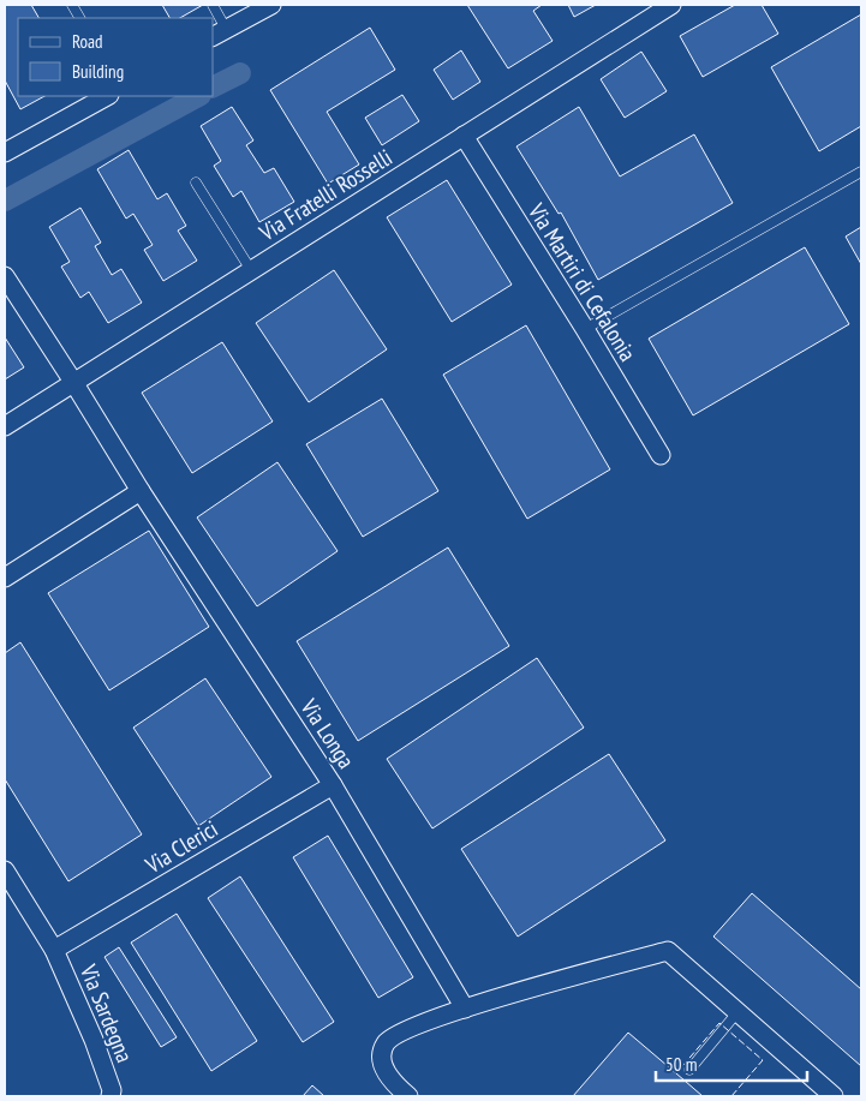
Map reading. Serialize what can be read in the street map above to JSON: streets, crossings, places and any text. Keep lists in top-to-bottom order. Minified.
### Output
{"streets":{"street":["Via Fratelli Rosselli","Via Martiri di Cefalonia","Via Longa","Via Clerici","Via Sardegna"]},"crossings":[["Via Fratelli Rosselli","Via Martiri di Cefalonia"],["Via Fratelli Rosselli","Via Longa"],["Via Longa","Via Clerici"],["Via Clerici","Via Sardegna"]],"legend":["Road","Building"],"scale_bar":"50 m"}
